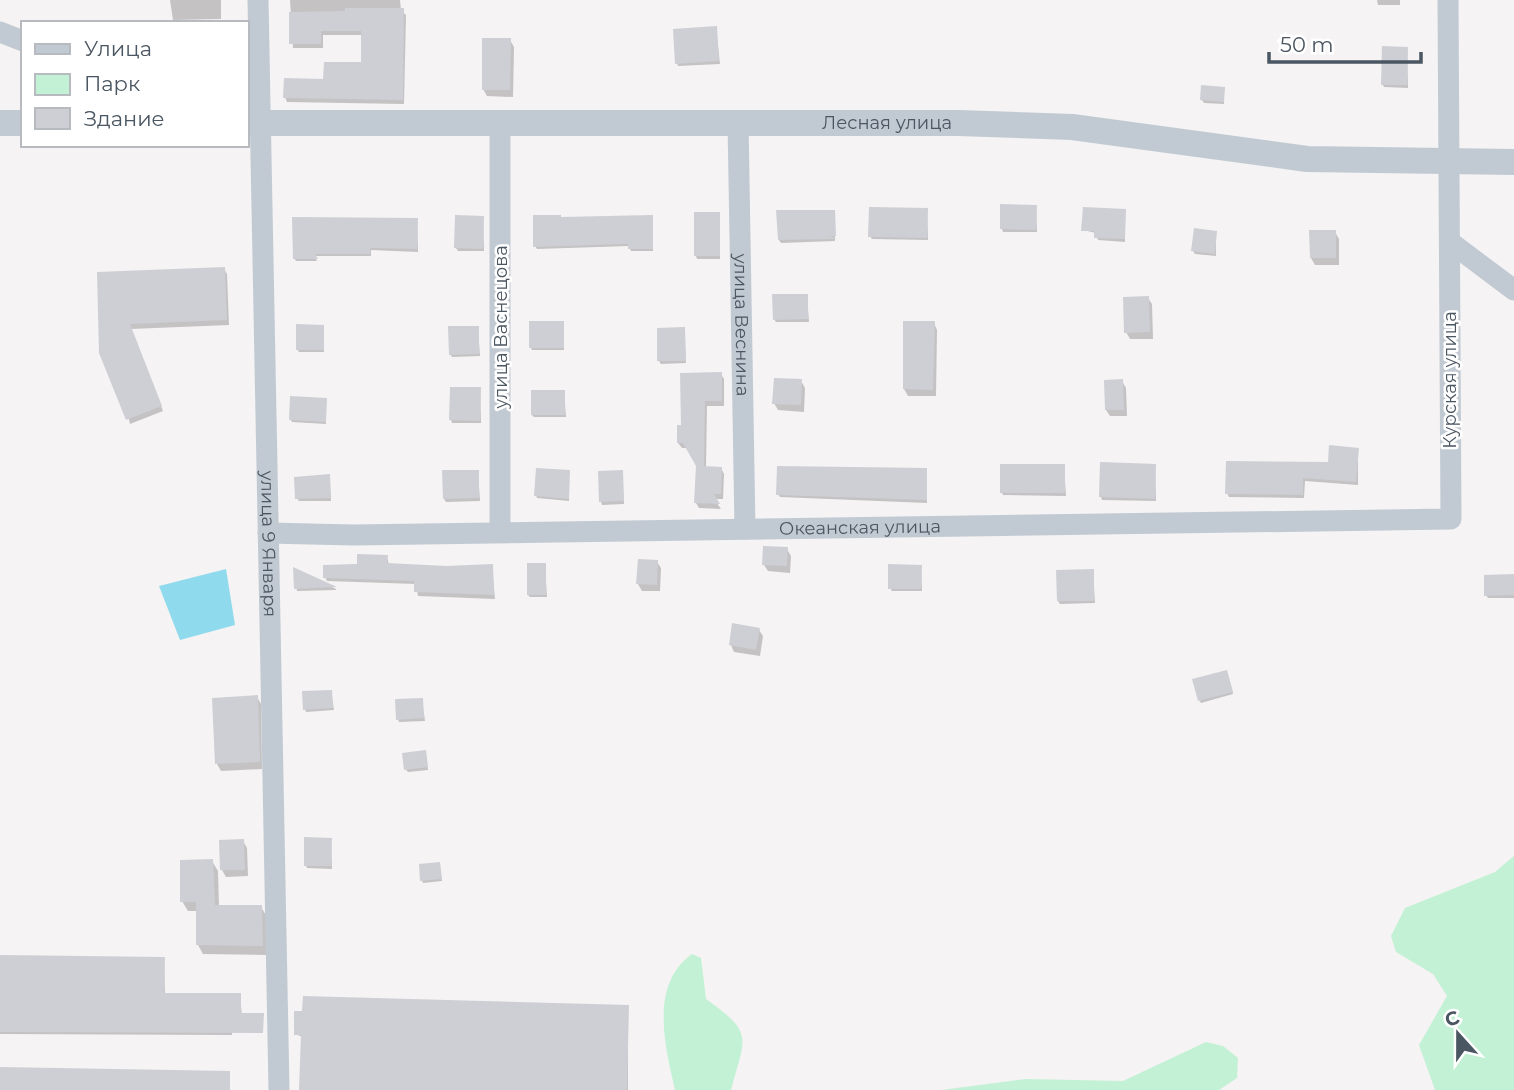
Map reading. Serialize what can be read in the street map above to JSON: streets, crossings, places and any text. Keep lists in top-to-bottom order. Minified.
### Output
{"streets":{"street":["Лесная улица","улица Веснина","улица Васнецова","Курская улица","Океанская улица","улица 9 Января"]},"crossings":[["Лесная улица","улица Веснина"],["Лесная улица","улица Васнецова"],["Лесная улица","Курская улица"],["Лесная улица","улица 9 Января"],["улица Веснина","Океанская улица"],["улица Васнецова","Океанская улица"],["Курская улица","Океанская улица"],["Океанская улица","улица 9 Января"]],"legend":["Улица","Парк","Здание"],"scale_bar":"50 m","north":"top"}
